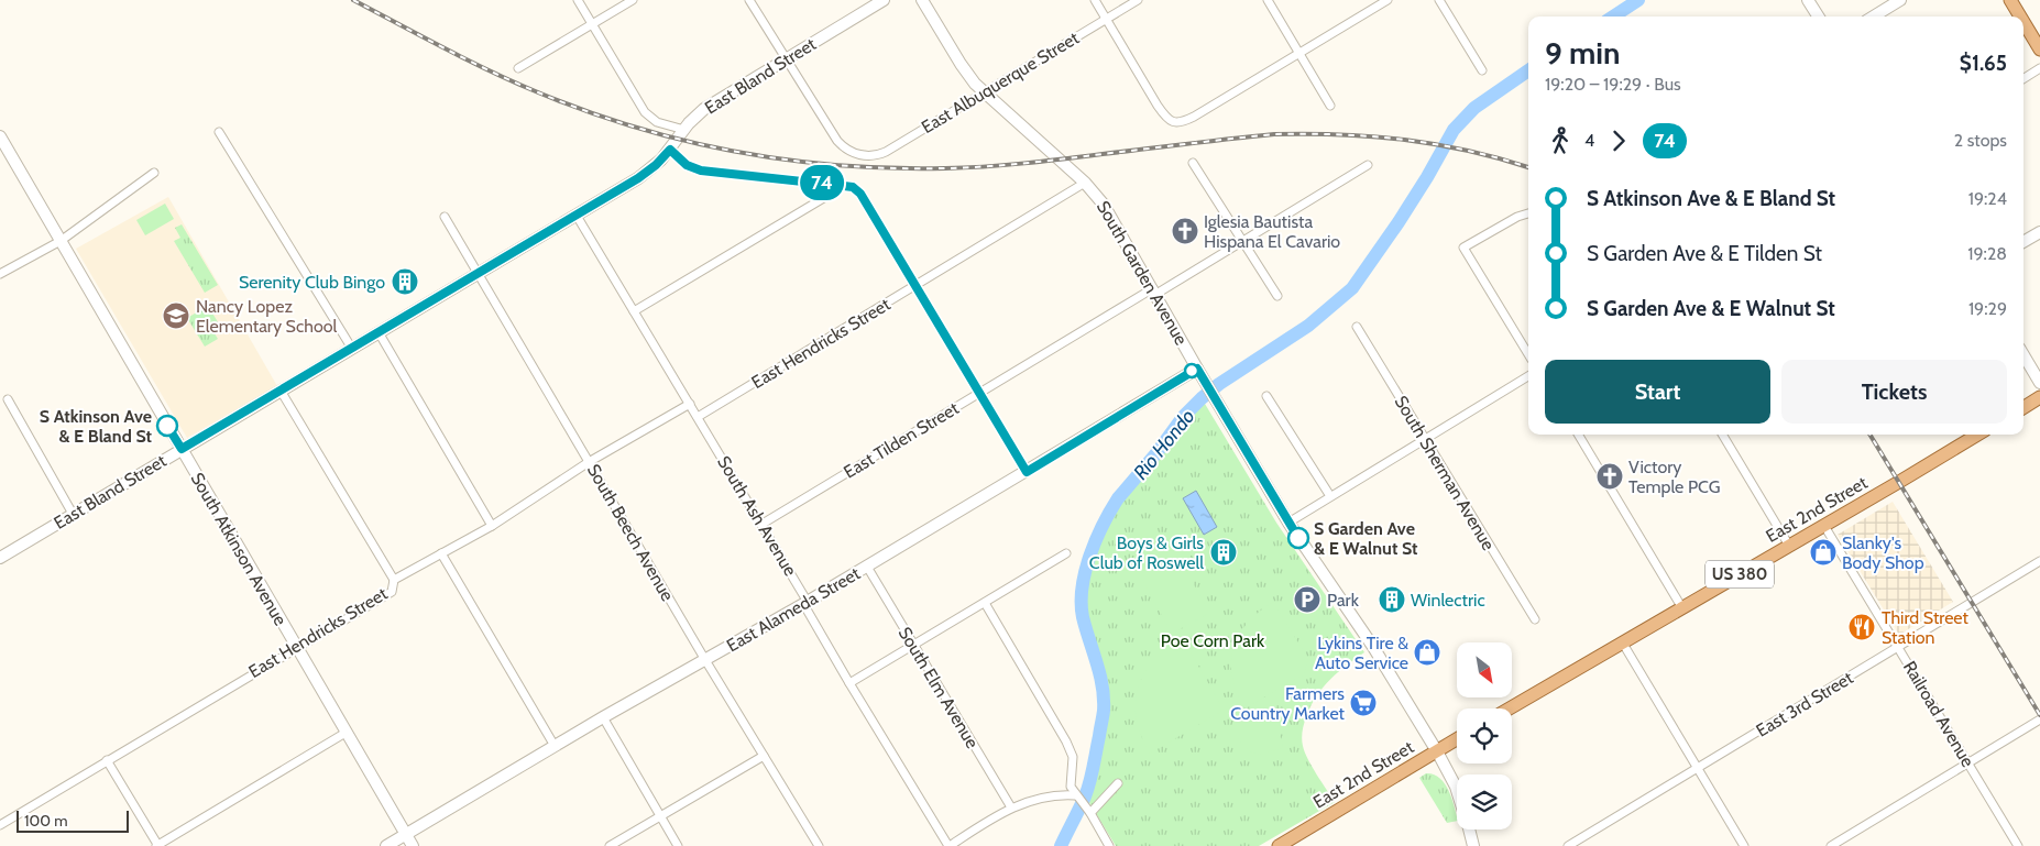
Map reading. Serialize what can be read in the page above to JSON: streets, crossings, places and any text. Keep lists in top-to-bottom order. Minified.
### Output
{"streets":{"main road":["East 2nd Street","US 380"],"street":["East Bland Street","East Albuquerque Street","South Garden Avenue","East Hendricks Street","East Tilden Street","South Sherman Avenue","South Ash Avenue","South Beech Avenue","South Atkinson Avenue","East Alameda Street","South Elm Avenue","East 3rd Street","Railroad Avenue"]},"crossings":[["East Bland Street","East Albuquerque Street"],["East Bland Street","South Ash Avenue"],["East Bland Street","South Beech Avenue"],["East Bland Street","South Atkinson Avenue"],["East Albuquerque Street","South Garden Avenue"],["South Garden Avenue","East Hendricks Street"],["South Garden Avenue","East Tilden Street"],["South Garden Avenue","East 2nd Street"],["South Garden Avenue","East Alameda Street"],["East Hendricks Street","South Ash Avenue"],["East Hendricks Street","South Beech Avenue"],["East Hendricks Street","South Atkinson Avenue"],["East Tilden Street","South Ash Avenue"],["East 2nd Street","Railroad Avenue"],["South Ash Avenue","East Alameda Street"],["South Beech Avenue","East Alameda Street"],["South Atkinson Avenue","East Alameda Street"],["East Alameda Street","South Elm Avenue"],["East 3rd Street","Railroad Avenue"]],"water":["Rio Hondo"],"parks":["Poe Corn Park"],"places":{"church":["Iglesia Bautista Hispana El Cavario","Victory Temple PCG"],"building":["Serenity Club Bingo","Boys & Girls Club of Roswell","Winlectric"],"school or university":["Nancy Lopez Elementary School"],"other":["S Atkinson Ave & E Bland St","S Garden Ave & E Walnut St"],"shop":["Slanky's Body Shop","Lykins Tire & Auto Service"],"parking":["Park"],"restaurant":["Third Street Station"],"supermarket":["Farmers Country Market"]},"lines":["bus line 74"],"scale_bar":"100 m","north":"bottom right","page":{"on_map":"74","heading":["9 min","19:20 – 19:29 · Bus","$1.65"],"legs":["4","74","2 stops"],"list":[{"name":"S Atkinson Ave & E Bland St","value":"19:24"},{"name":"S Garden Ave & E Tilden St","value":"19:28"},{"name":"S Garden Ave & E Walnut St","value":"19:29"}],"buttons":["Start","Tickets"],"scale":"100 m"}}
